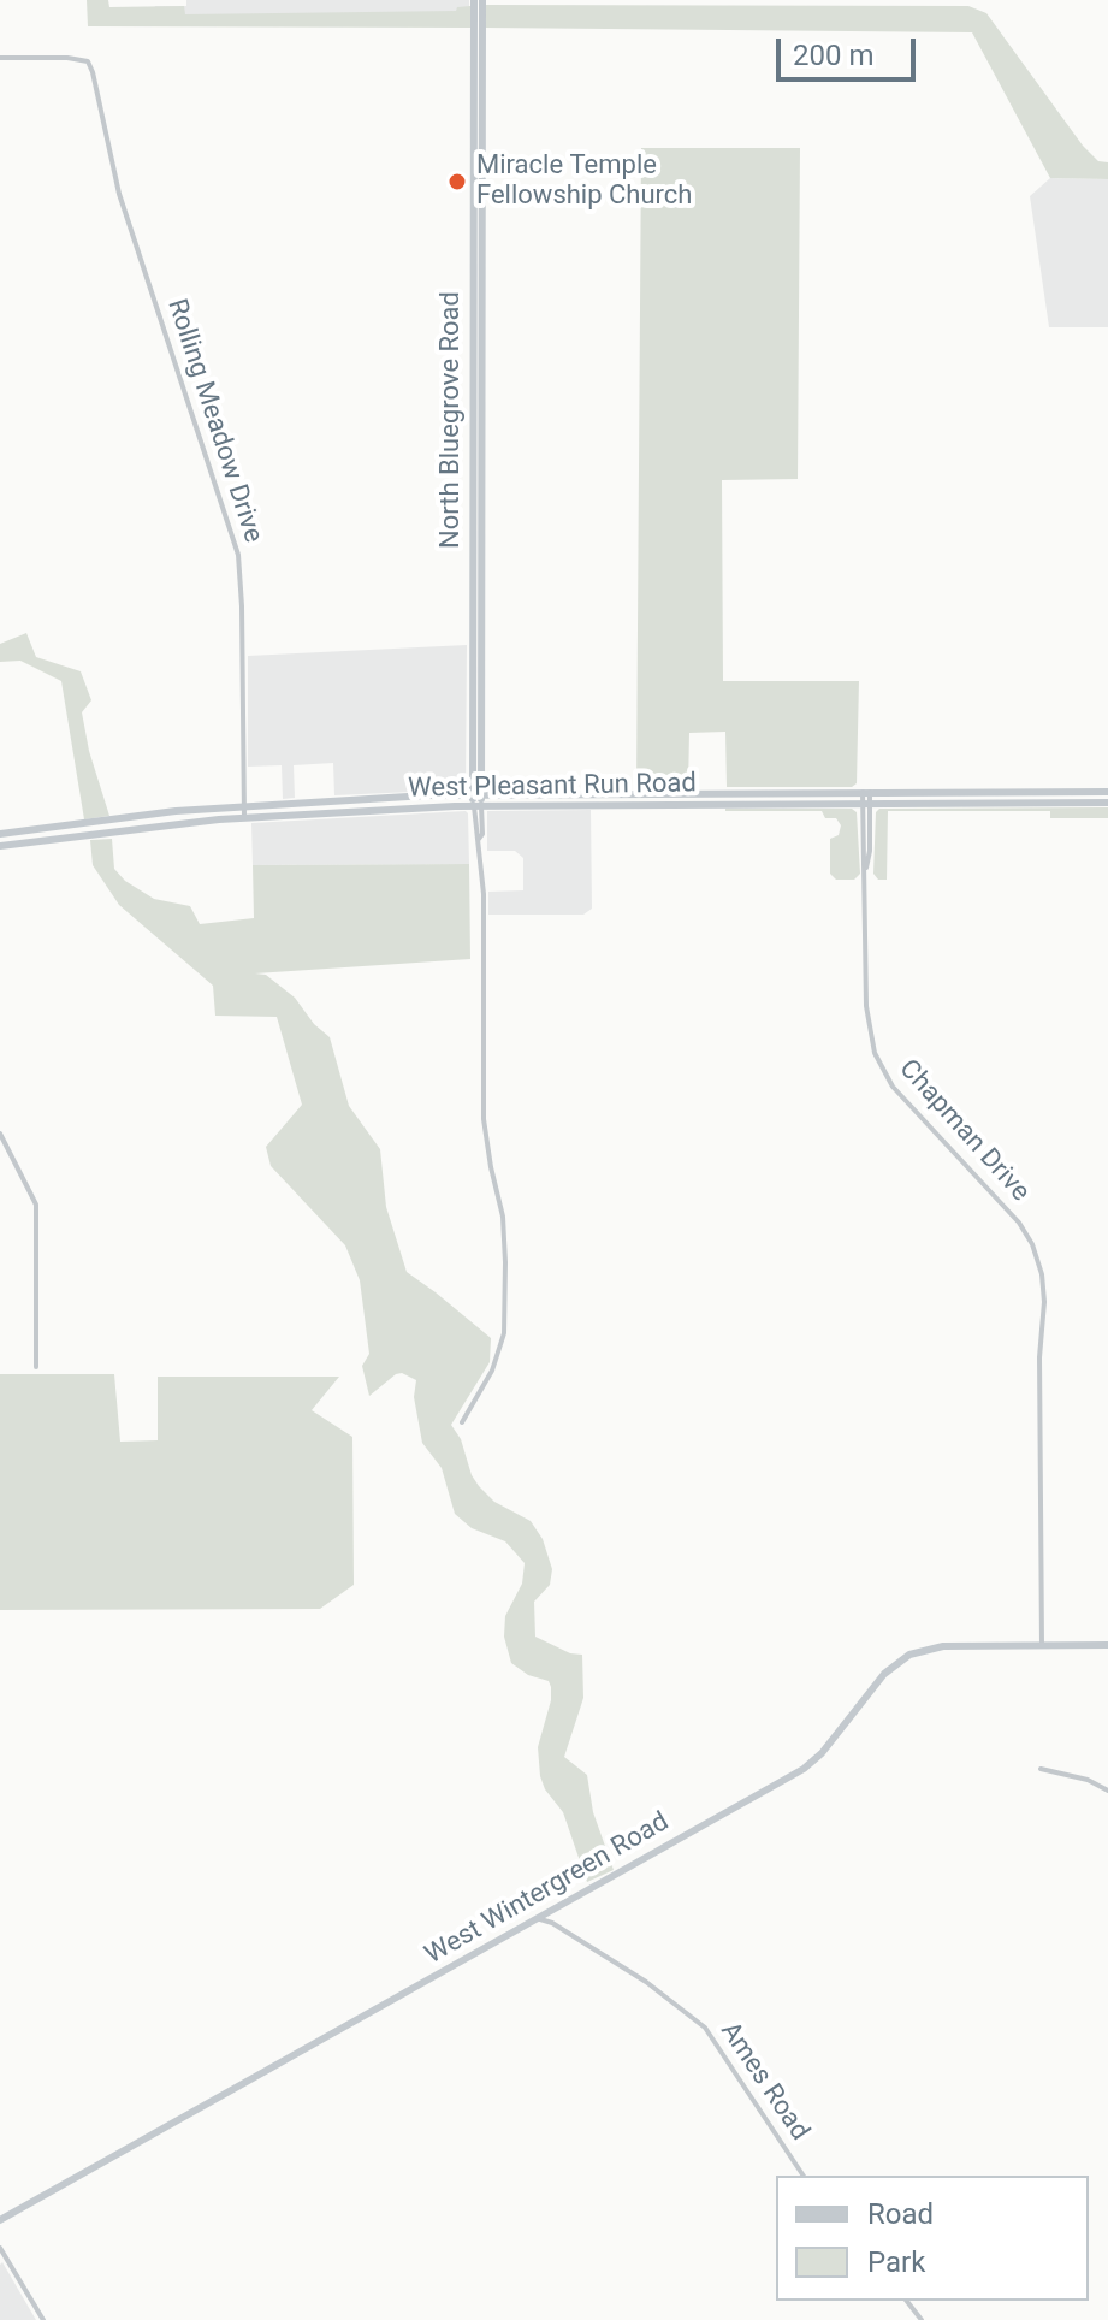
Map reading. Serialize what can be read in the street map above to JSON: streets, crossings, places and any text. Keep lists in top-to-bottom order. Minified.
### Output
{"streets":{"main road":["North Bluegrove Road","West Pleasant Run Road","West Wintergreen Road"],"street":["Rolling Meadow Drive","Chapman Drive","Ames Road"]},"crossings":[["North Bluegrove Road","West Pleasant Run Road"],["Rolling Meadow Drive","West Pleasant Run Road"],["West Pleasant Run Road","Chapman Drive"],["Chapman Drive","West Wintergreen Road"],["West Wintergreen Road","Ames Road"]],"places":["Miracle Temple Fellowship Church"],"legend":["Road","Park"],"scale_bar":"200 m"}
